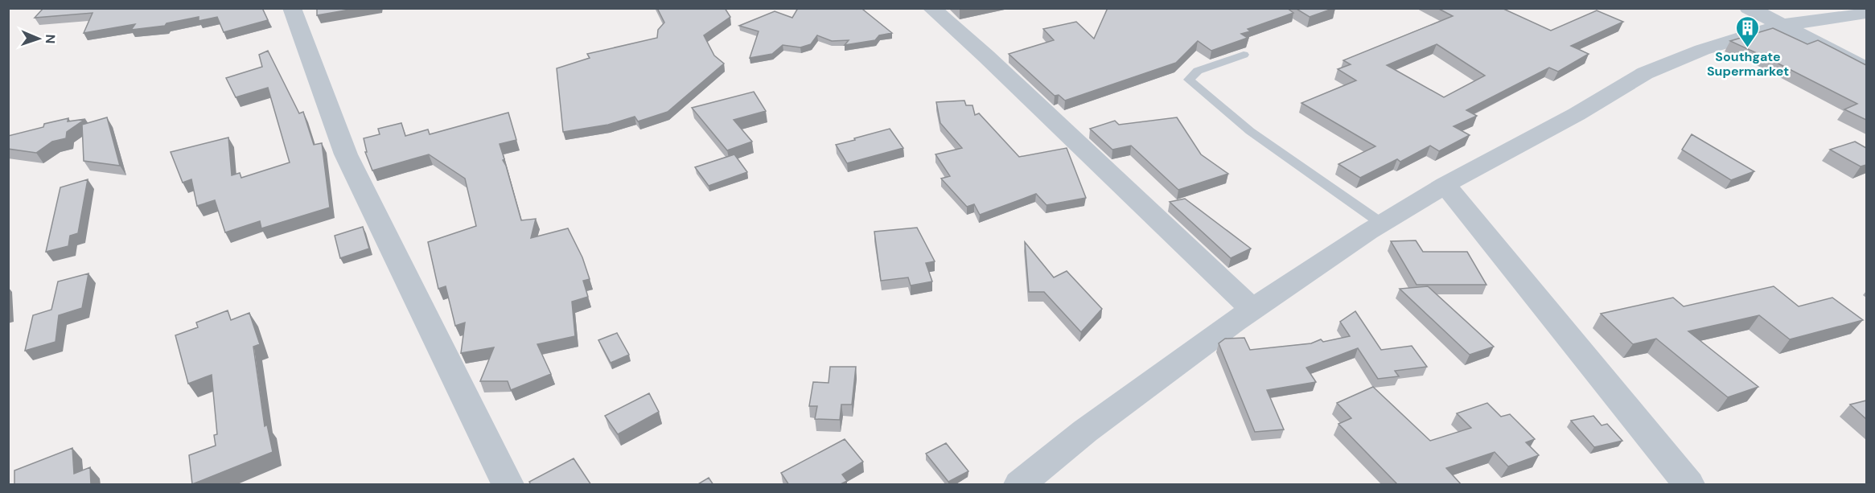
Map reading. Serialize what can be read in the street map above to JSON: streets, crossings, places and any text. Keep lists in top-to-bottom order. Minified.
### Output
{"places":{"building":["Southgate Supermarket"]},"north":"right"}
